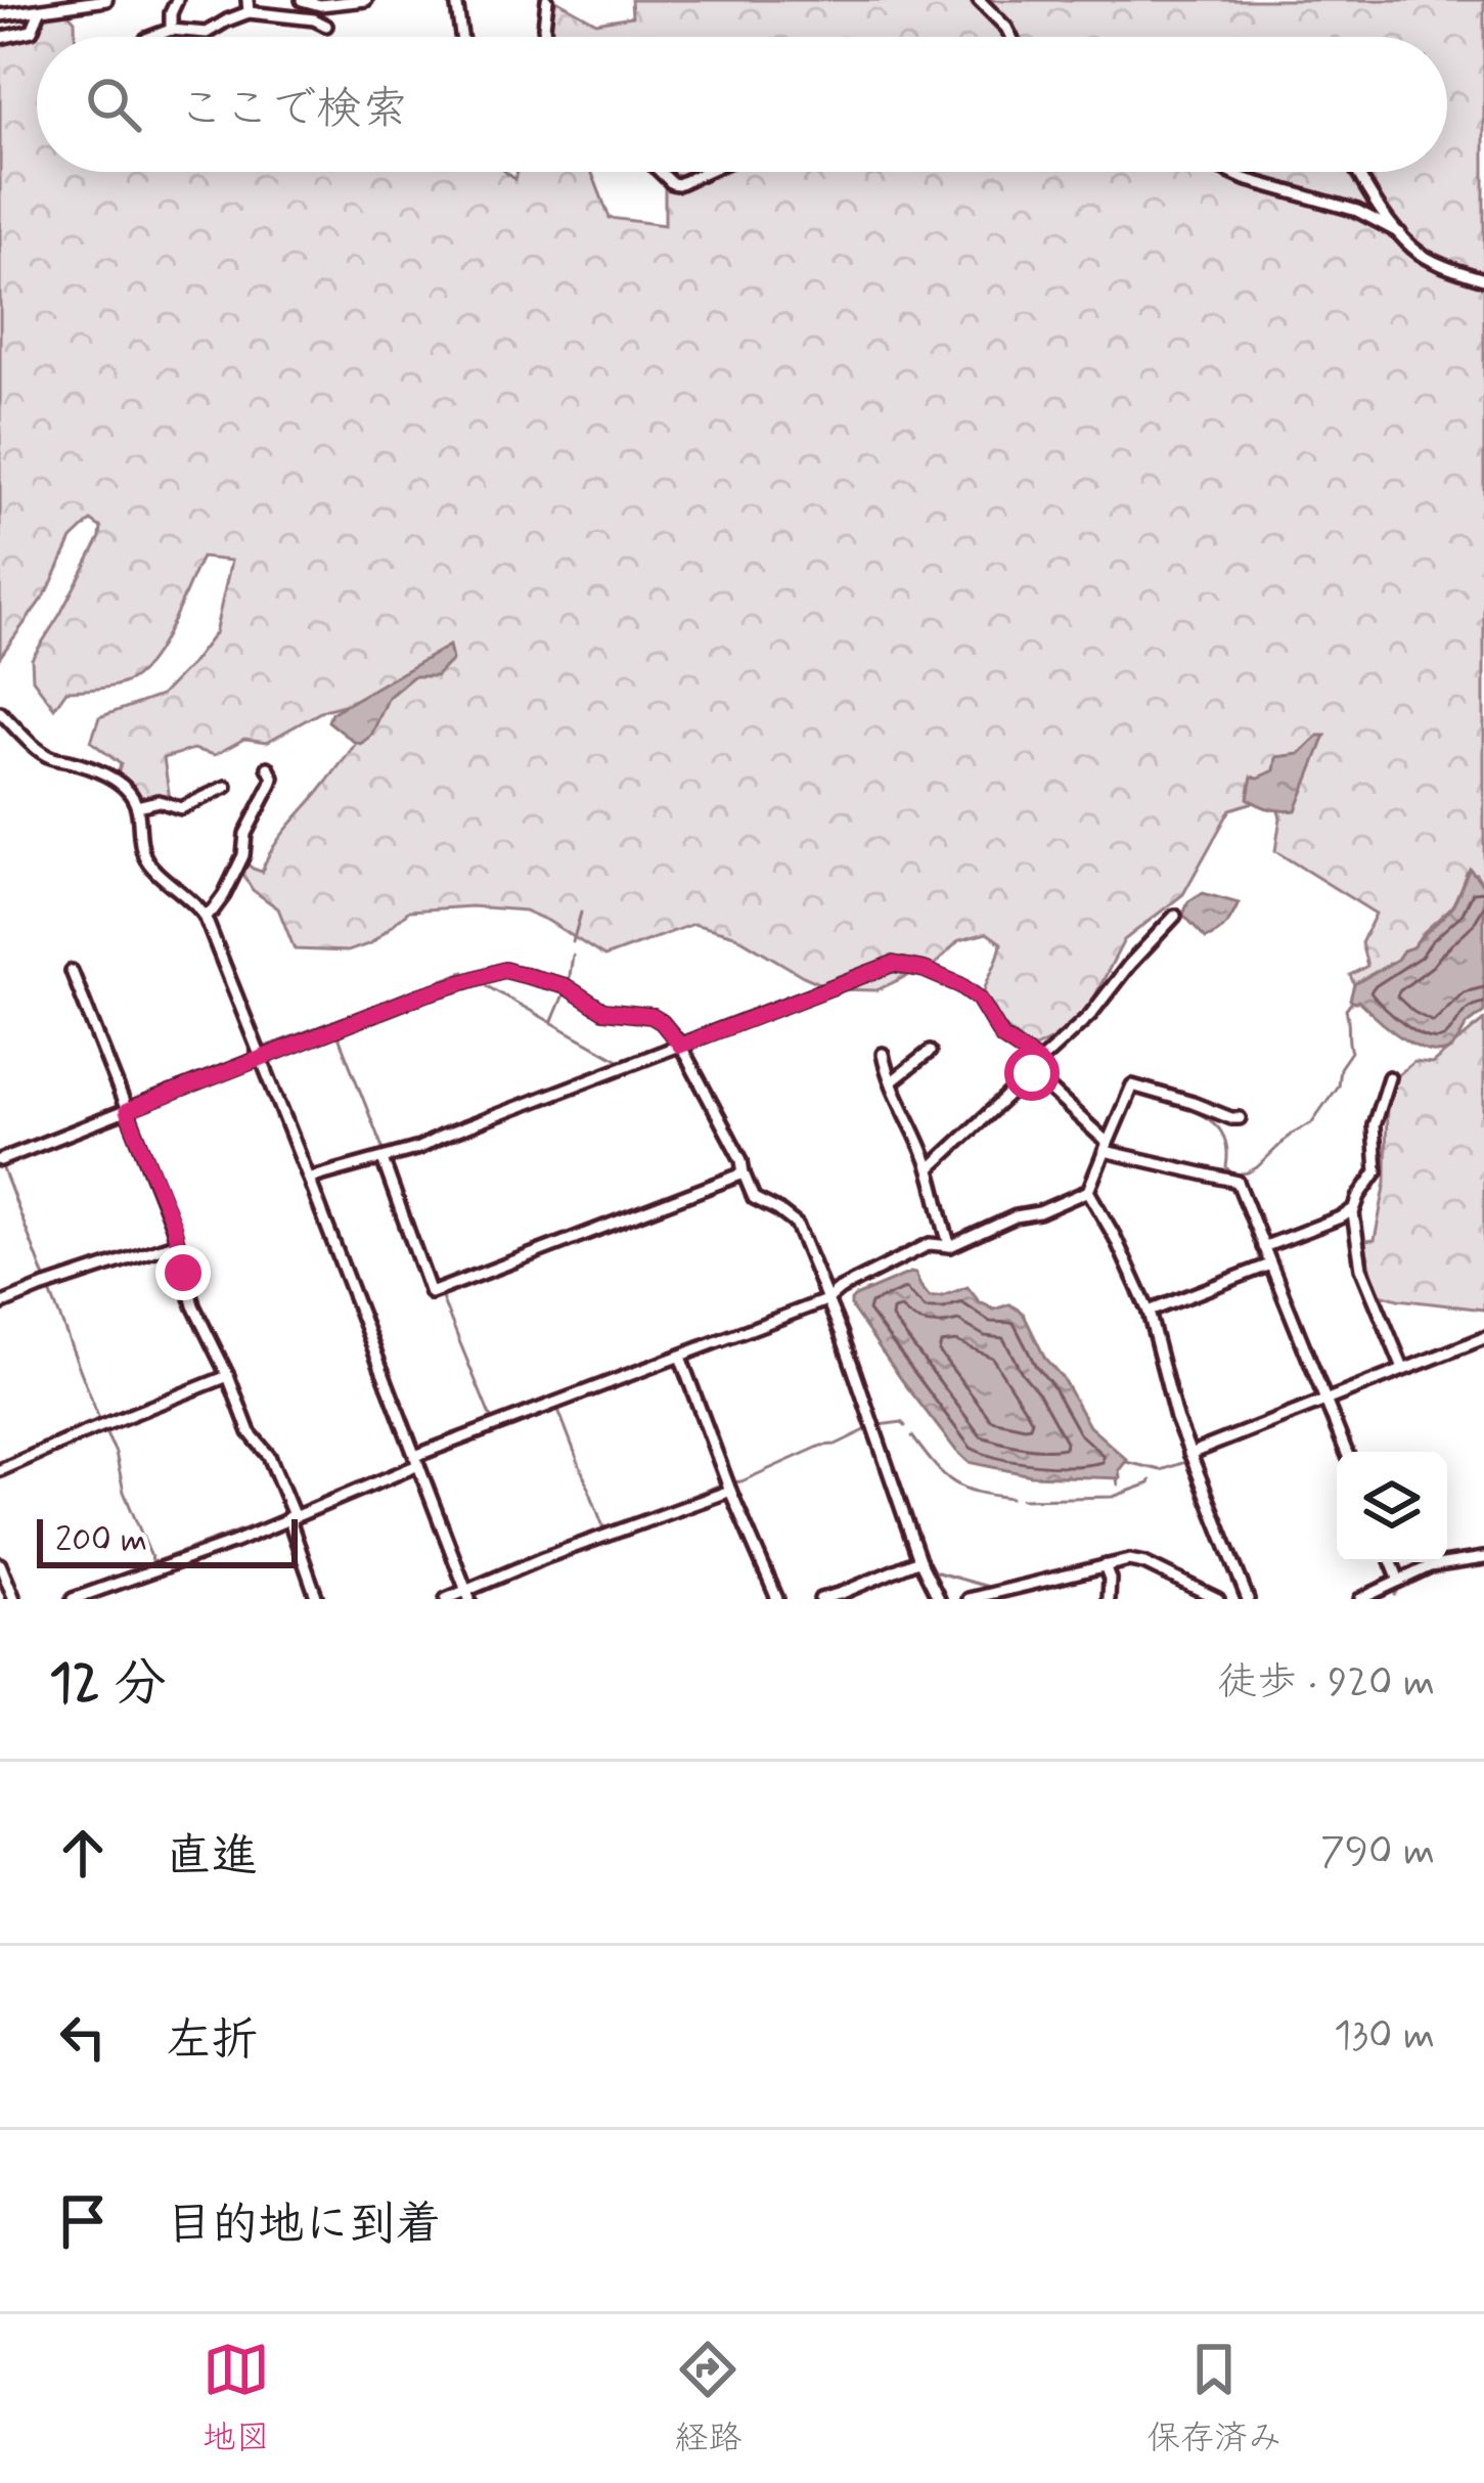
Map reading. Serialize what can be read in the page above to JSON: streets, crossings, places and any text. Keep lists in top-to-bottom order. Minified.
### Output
{"scale_bar":"200 m","page":{"search":"ここで検索","scale":"200 m","heading":["12 分","徒歩 · 920 m"],"list":[["直進","790 m"],["左折","130 m"],"目的地に到着"],"nav":["地図","経路","保存済み"]}}
